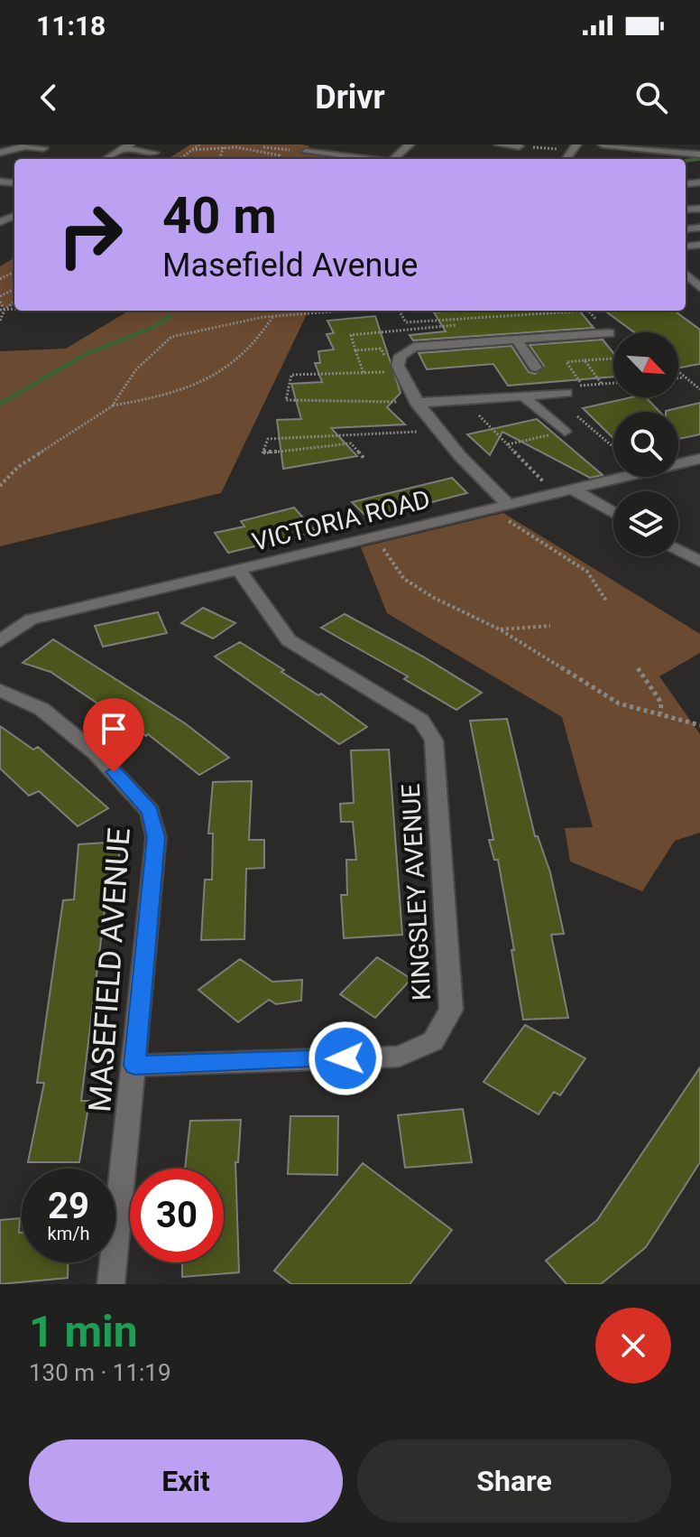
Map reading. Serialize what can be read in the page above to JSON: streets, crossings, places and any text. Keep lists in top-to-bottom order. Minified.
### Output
{"streets":{"street":["VICTORIA ROAD","KINGSLEY AVENUE","MASEFIELD AVENUE"]},"crossings":[["VICTORIA ROAD","KINGSLEY AVENUE"],["KINGSLEY AVENUE","MASEFIELD AVENUE"]],"north":"bottom right","page":{"status":"11:18","header":"Drivr","turn":["40 m","Masefield Avenue"],"speed":"29 km/h","limit":"30","heading":["1 min","130 m · 11:19"],"buttons":["Exit","Share"]}}
